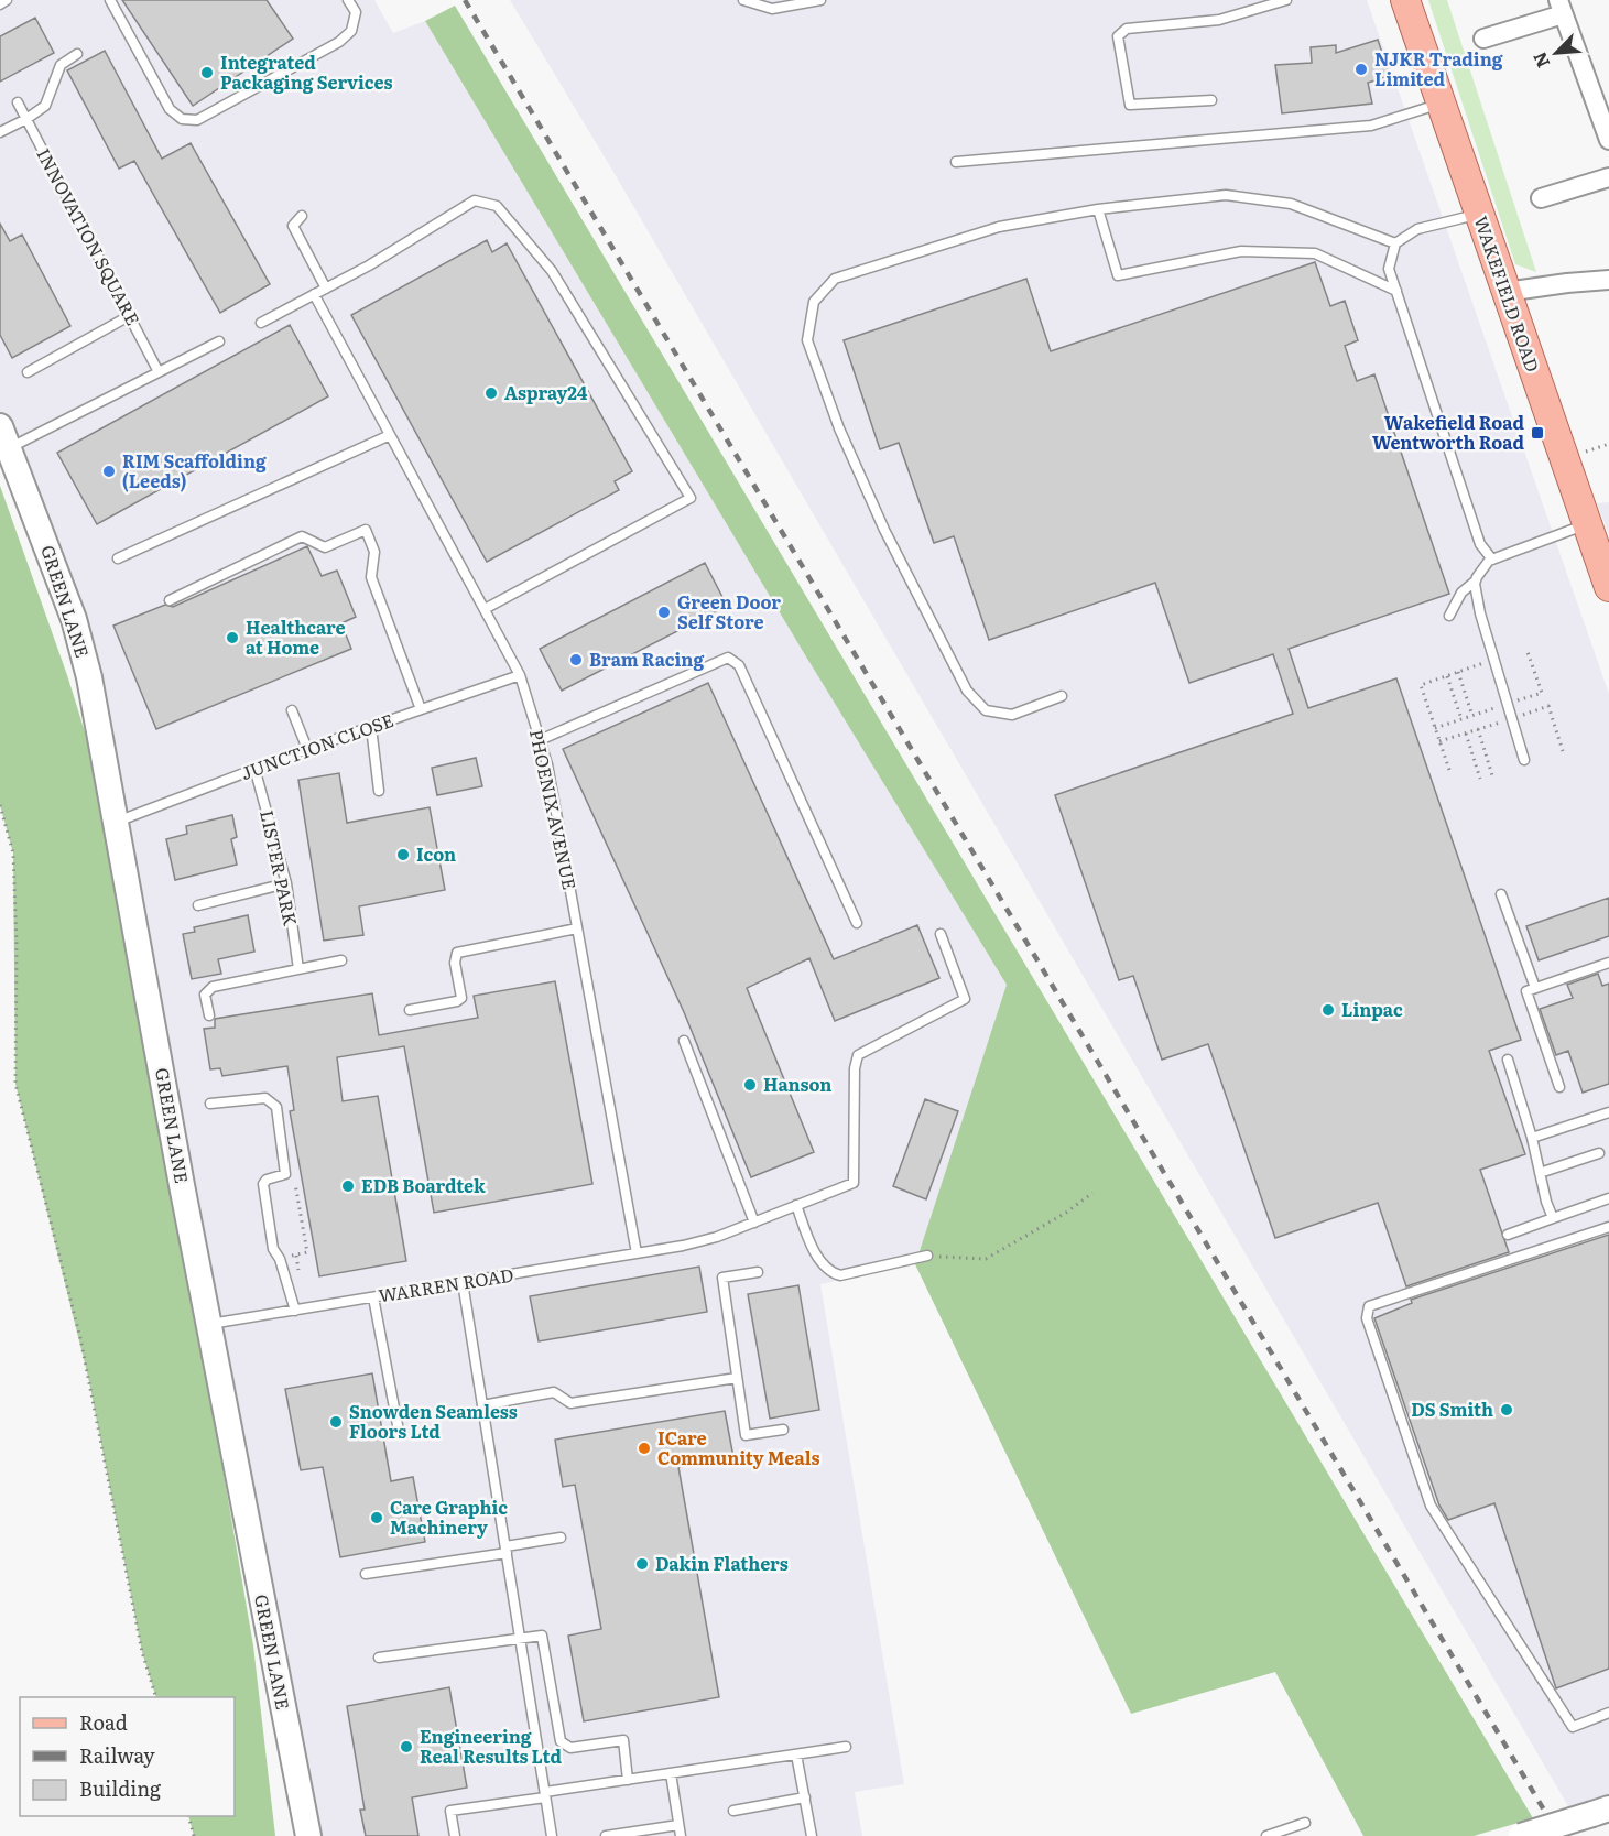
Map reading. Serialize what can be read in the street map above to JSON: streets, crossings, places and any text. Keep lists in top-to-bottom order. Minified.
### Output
{"streets":{"main road":["WAKEFIELD ROAD"],"street":["GREEN LANE"],"lane":["INNOVATION SQUARE","JUNCTION CLOSE","PHOENIX AVENUE","LISTER PARK","WARREN ROAD"]},"crossings":[["GREEN LANE","JUNCTION CLOSE"],["GREEN LANE","WARREN ROAD"],["JUNCTION CLOSE","PHOENIX AVENUE"],["JUNCTION CLOSE","LISTER PARK"],["PHOENIX AVENUE","WARREN ROAD"]],"places":{"other":["NJKR Trading Limited","Integrated Packaging Services","Aspray24","RIM Scaffolding (Leeds)","Green Door Self Store","Healthcare at Home","Bram Racing","Icon","Linpac","Hanson","EDB Boardtek","DS Smith","Snowden Seamless Floors Ltd","ICare Community Meals","Care Graphic Machinery","Dakin Flathers","Engineering Real Results Ltd"],"transit":["Wakefield Road Wentworth Road"]},"legend":["Road","Railway","Building"],"north":"bottom left"}
